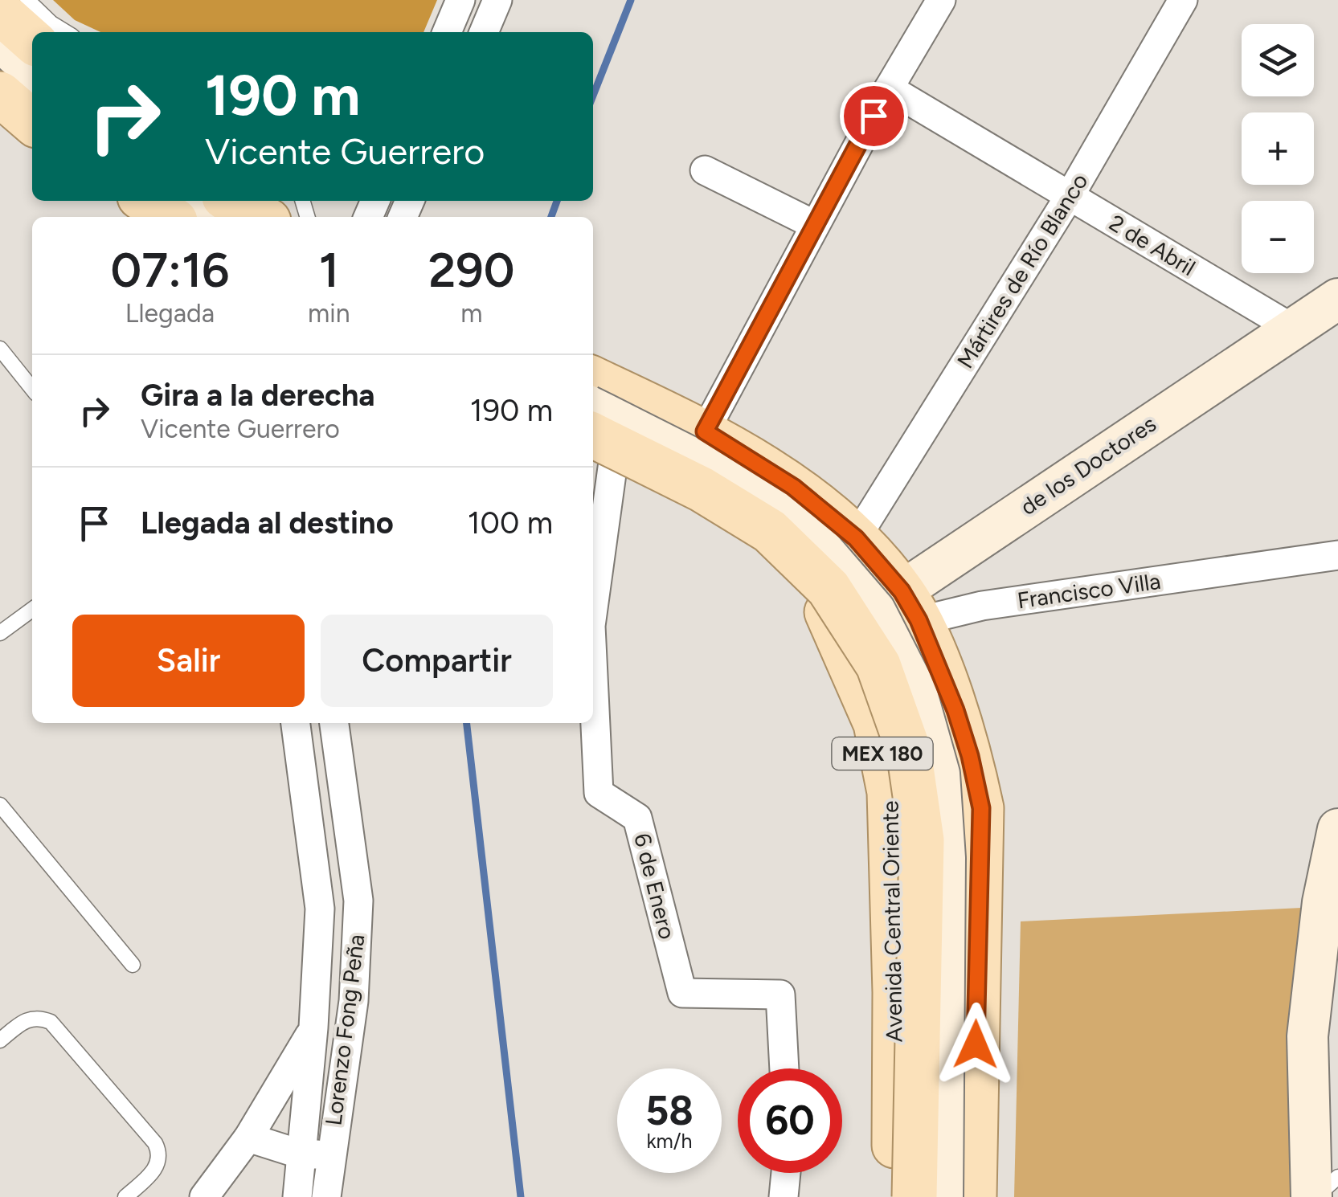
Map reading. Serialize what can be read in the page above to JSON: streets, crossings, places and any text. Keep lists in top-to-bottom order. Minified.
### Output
{"streets":{"main road":["de los Doctores","MEX 180","Avenida Central Oriente"],"street":["2 de Abril","Mártires de Río Blanco","Francisco Villa","6 de Enero","Lorenzo Fong Peña"]},"crossings":[["2 de Abril","Mártires de Río Blanco"],["2 de Abril","de los Doctores"],["Mártires de Río Blanco","MEX 180"],["de los Doctores","Francisco Villa"],["de los Doctores","MEX 180"],["de los Doctores","Avenida Central Oriente"],["Francisco Villa","MEX 180"],["6 de Enero","Avenida Central Oriente"]],"page":{"map_buttons":["+","−"],"turn":["190 m","Vicente Guerrero"],"eta":["07:16","Llegada","1","min","290","m"],"list":[{"name":"Gira a la derecha","note":"Vicente Guerrero","value":"190 m"},{"name":"Llegada al destino","value":"100 m"}],"buttons":["Salir","Compartir"],"speed":"58 km/h","limit":"60"}}
